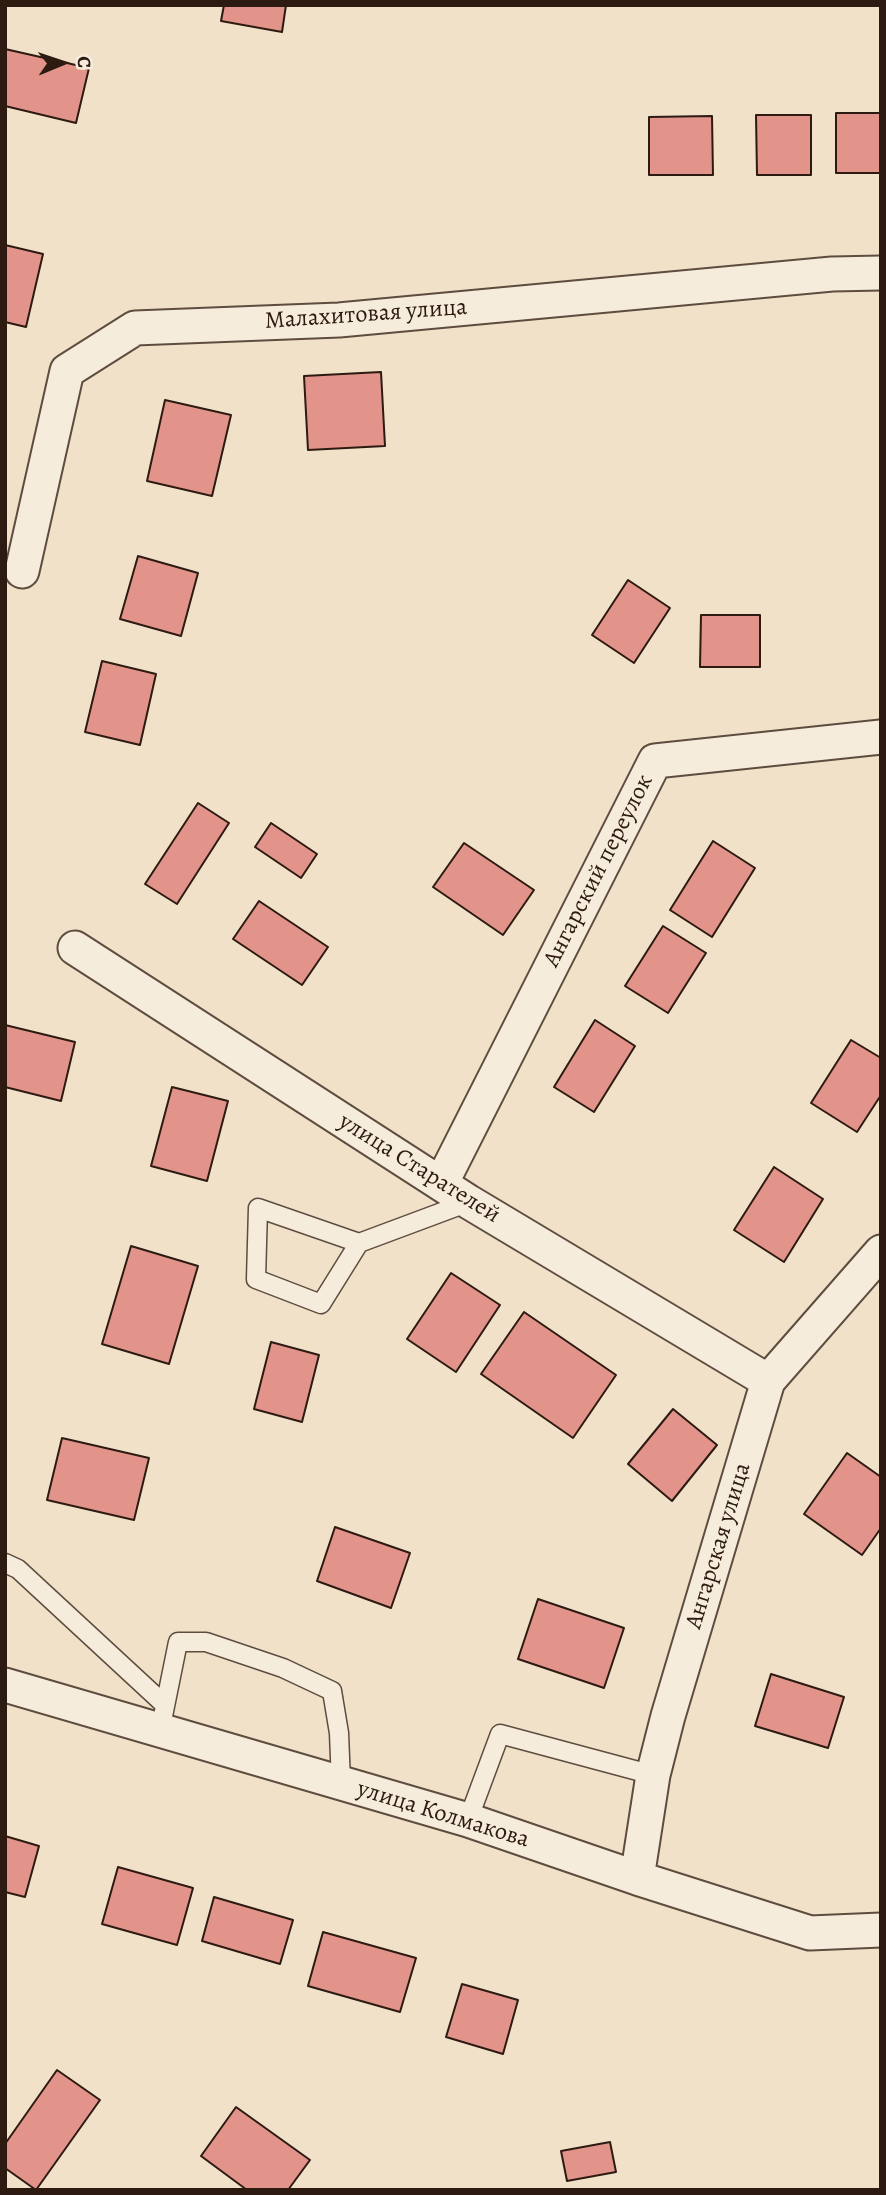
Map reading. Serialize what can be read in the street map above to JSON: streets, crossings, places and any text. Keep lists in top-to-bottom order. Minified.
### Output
{"streets":{"street":["Малахитовая улица","Ангарский переулок","улица Старателей","Ангарская улица","улица Колмакова"]},"crossings":[["Ангарский переулок","улица Старателей"],["улица Старателей","Ангарская улица"],["Ангарская улица","улица Колмакова"]],"north":"right"}
